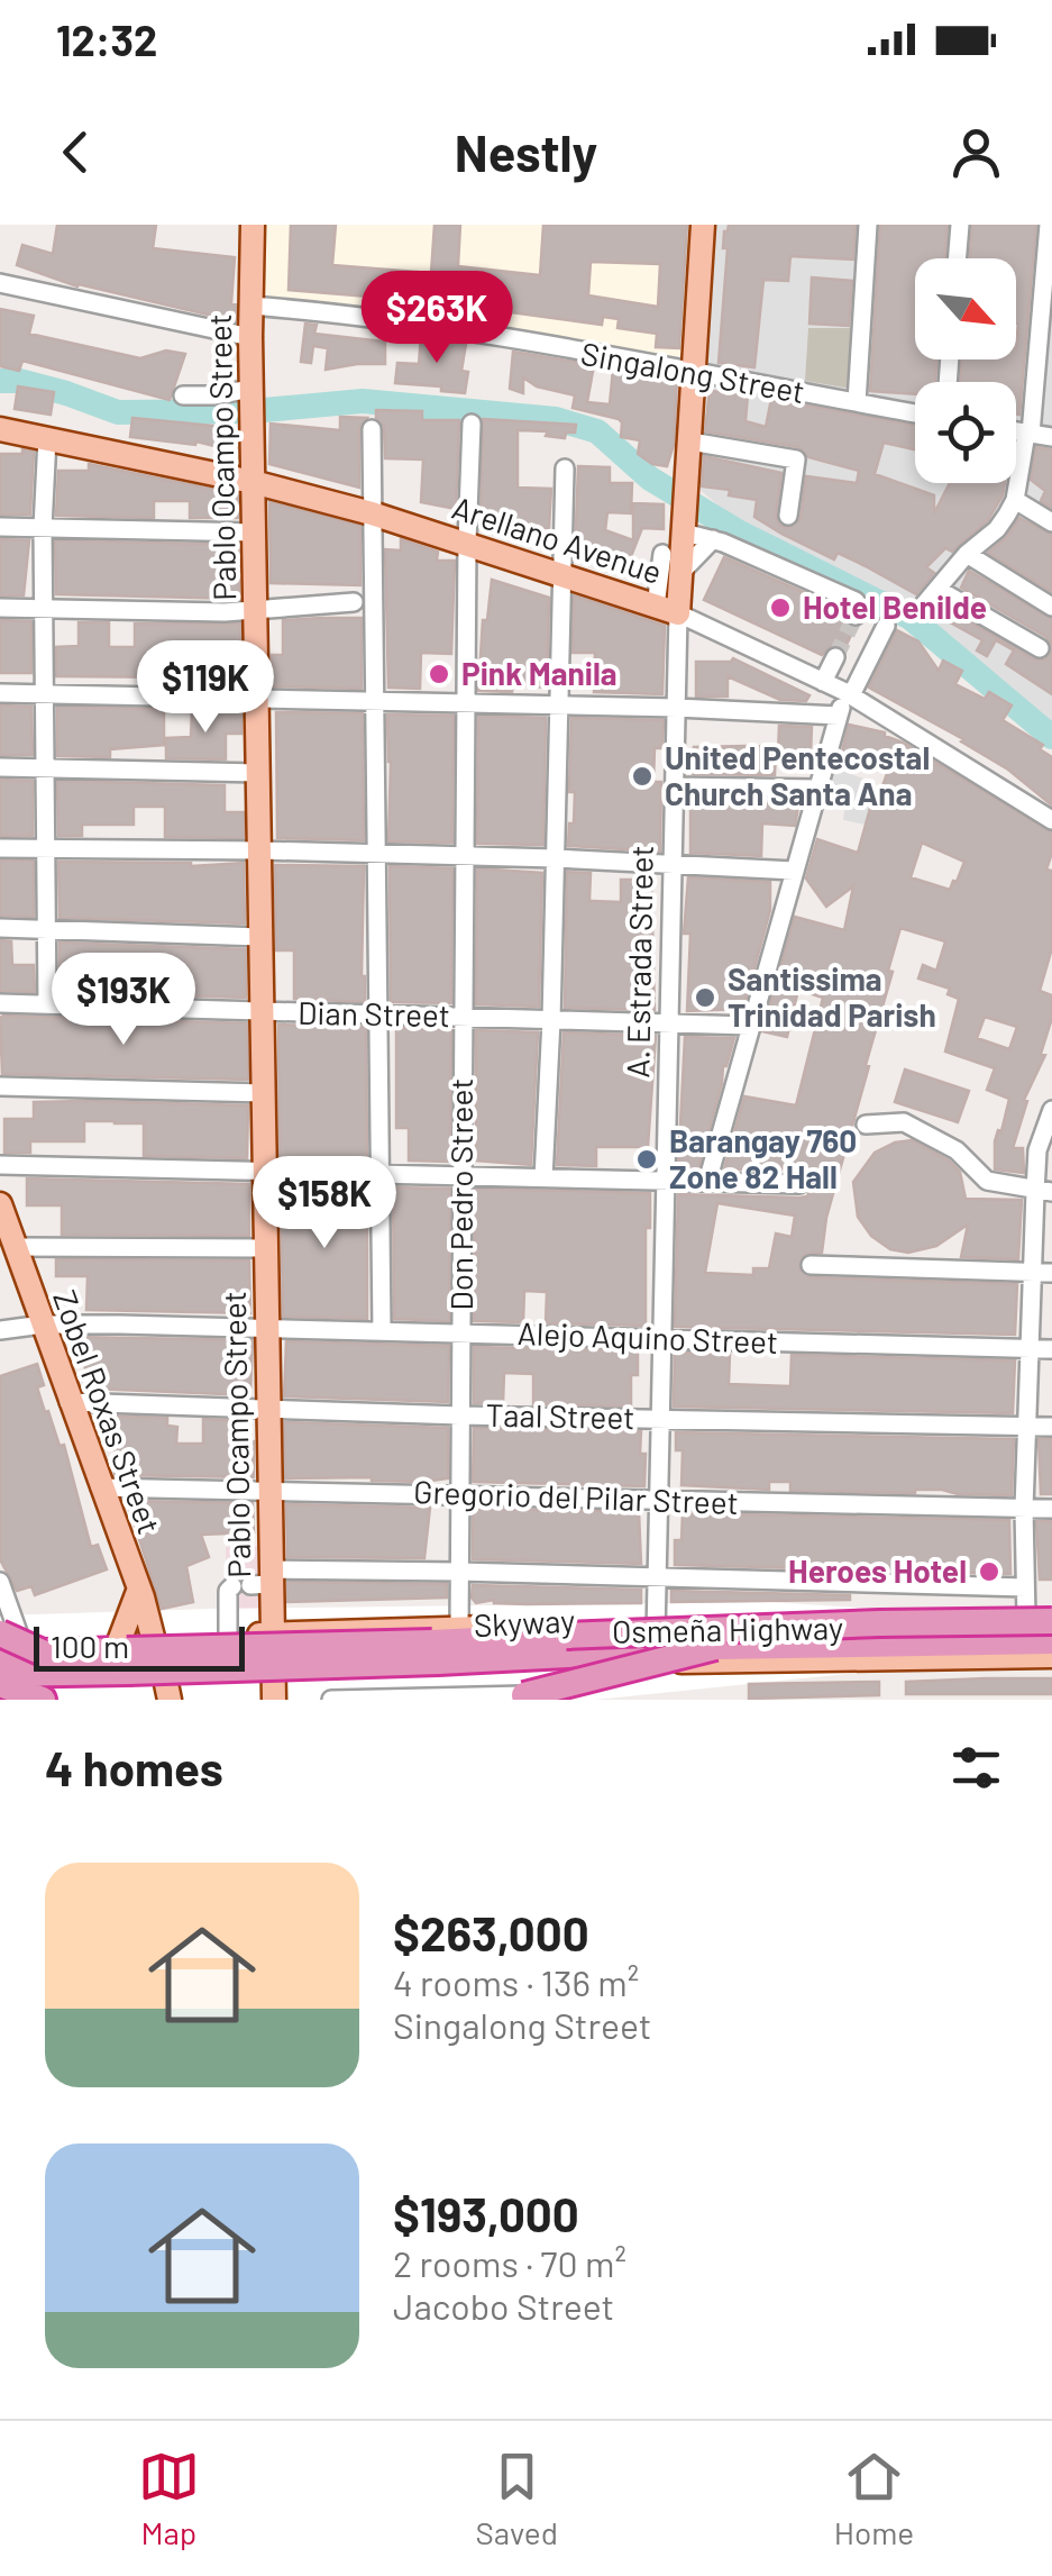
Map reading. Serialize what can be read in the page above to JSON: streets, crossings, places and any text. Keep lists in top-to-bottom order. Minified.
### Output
{"streets":{"highway":["Skyway"],"main road":["Pablo Ocampo Street","Arellano Avenue","A. Estrada Street","Zobel Roxas Street","Osmeña Highway"],"street":["Singalong Street","Dian Street","Don Pedro Street","Alejo Aquino Street","Taal Street","Gregorio del Pilar Street"]},"crossings":[["Singalong Street","Pablo Ocampo Street"],["Singalong Street","A. Estrada Street"],["Pablo Ocampo Street","Arellano Avenue"],["Pablo Ocampo Street","Dian Street"],["Pablo Ocampo Street","Alejo Aquino Street"],["Pablo Ocampo Street","Taal Street"],["Pablo Ocampo Street","Gregorio del Pilar Street"],["Pablo Ocampo Street","Osmeña Highway"],["Arellano Avenue","A. Estrada Street"],["Arellano Avenue","Don Pedro Street"],["A. Estrada Street","Dian Street"],["A. Estrada Street","Alejo Aquino Street"],["A. Estrada Street","Taal Street"],["A. Estrada Street","Gregorio del Pilar Street"],["A. Estrada Street","Osmeña Highway"],["Dian Street","Don Pedro Street"],["Don Pedro Street","Alejo Aquino Street"],["Don Pedro Street","Taal Street"],["Don Pedro Street","Gregorio del Pilar Street"],["Don Pedro Street","Osmeña Highway"],["Alejo Aquino Street","Zobel Roxas Street"],["Zobel Roxas Street","Taal Street"],["Zobel Roxas Street","Gregorio del Pilar Street"],["Zobel Roxas Street","Osmeña Highway"],["Skyway","Osmeña Highway"]],"places":["Hotel Benilde","Pink Manila","United Pentecostal Church Santa Ana","Santissima Trinidad Parish","Barangay 760 Zone 82 Hall","Heroes Hotel"],"scale_bar":"100 m","north":"bottom right","page":{"status":"12:32","header":"Nestly","price":["$263K","$119K","$193K","$158K"],"scale":"100 m","heading":"4 homes","list":[{"name":"$263,000","note":"4 rooms · 136 m² · Singalong Street"},{"name":"$193,000","note":"2 rooms · 70 m² · Jacobo Street"}],"tabs":["Map","Saved","Home"]}}
